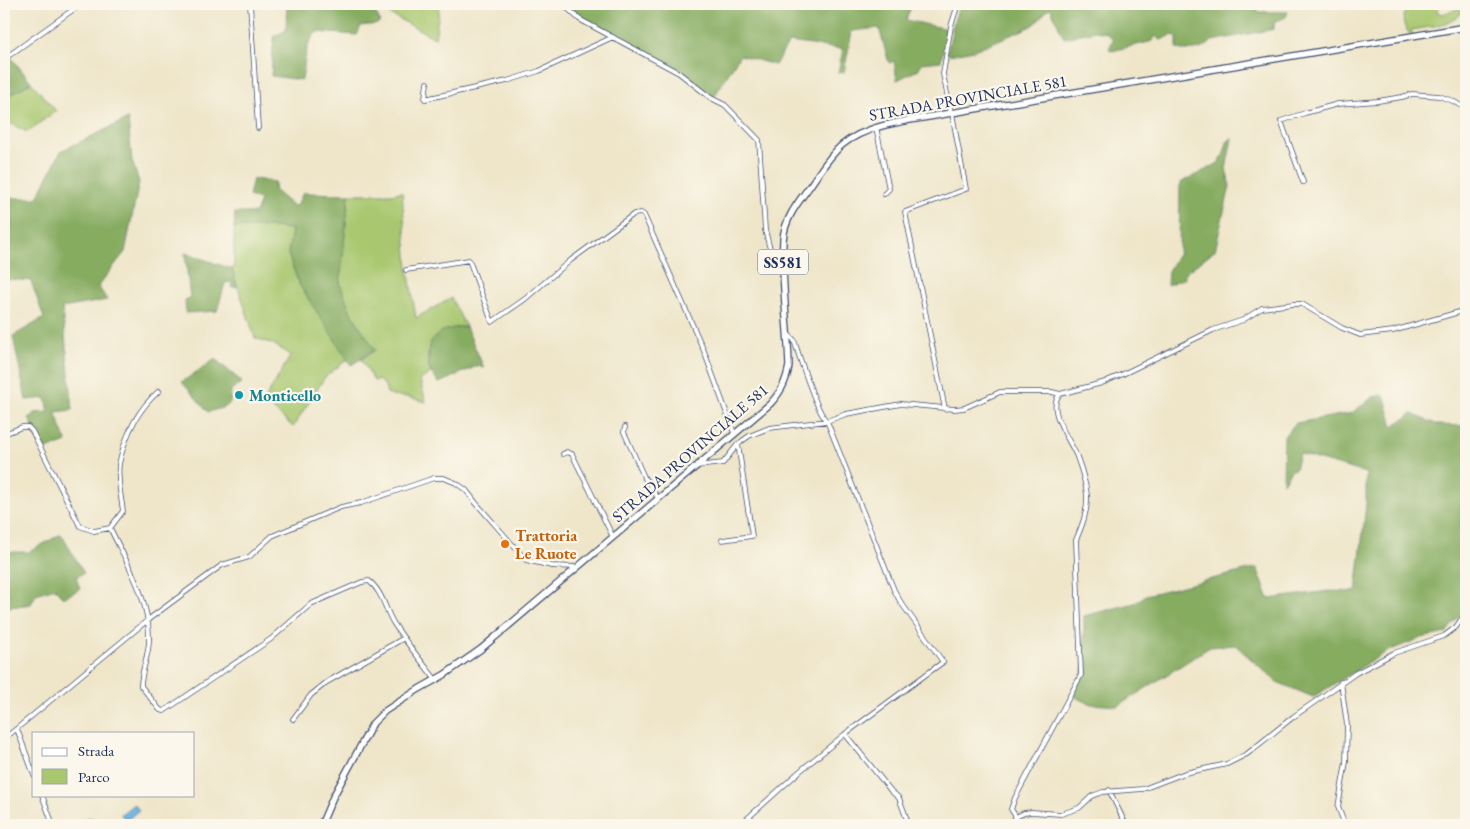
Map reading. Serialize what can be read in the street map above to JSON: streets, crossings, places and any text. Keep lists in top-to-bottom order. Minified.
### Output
{"streets":{"main road":["STRADA PROVINCIALE 581","SS581"]},"places":["Monticello","Trattoria Le Ruote"],"legend":["Strada","Parco"]}
